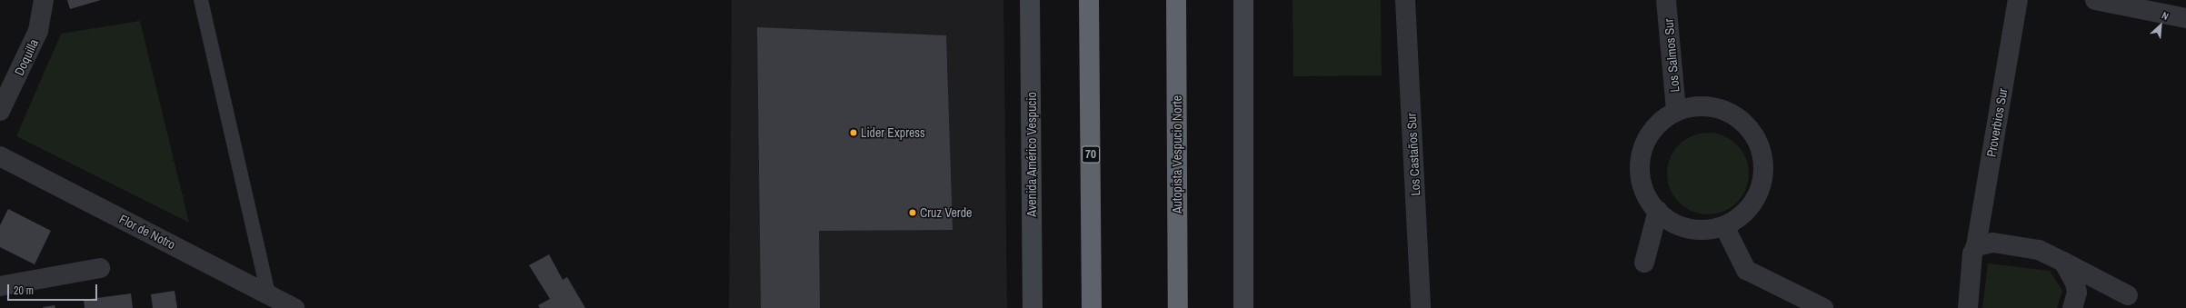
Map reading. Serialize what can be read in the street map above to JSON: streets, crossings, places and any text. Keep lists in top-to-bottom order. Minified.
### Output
{"streets":{"highway":["70","Autopista Vespucio Norte"],"main road":["Avenida Américo Vespucio"],"street":["Los Salmos Sur","Doquilla","Proverbios Sur","Los Castaños Sur","Flor de Notro"]},"places":["Lider Express","Cruz Verde"],"scale_bar":"20 m","north":"top right"}
